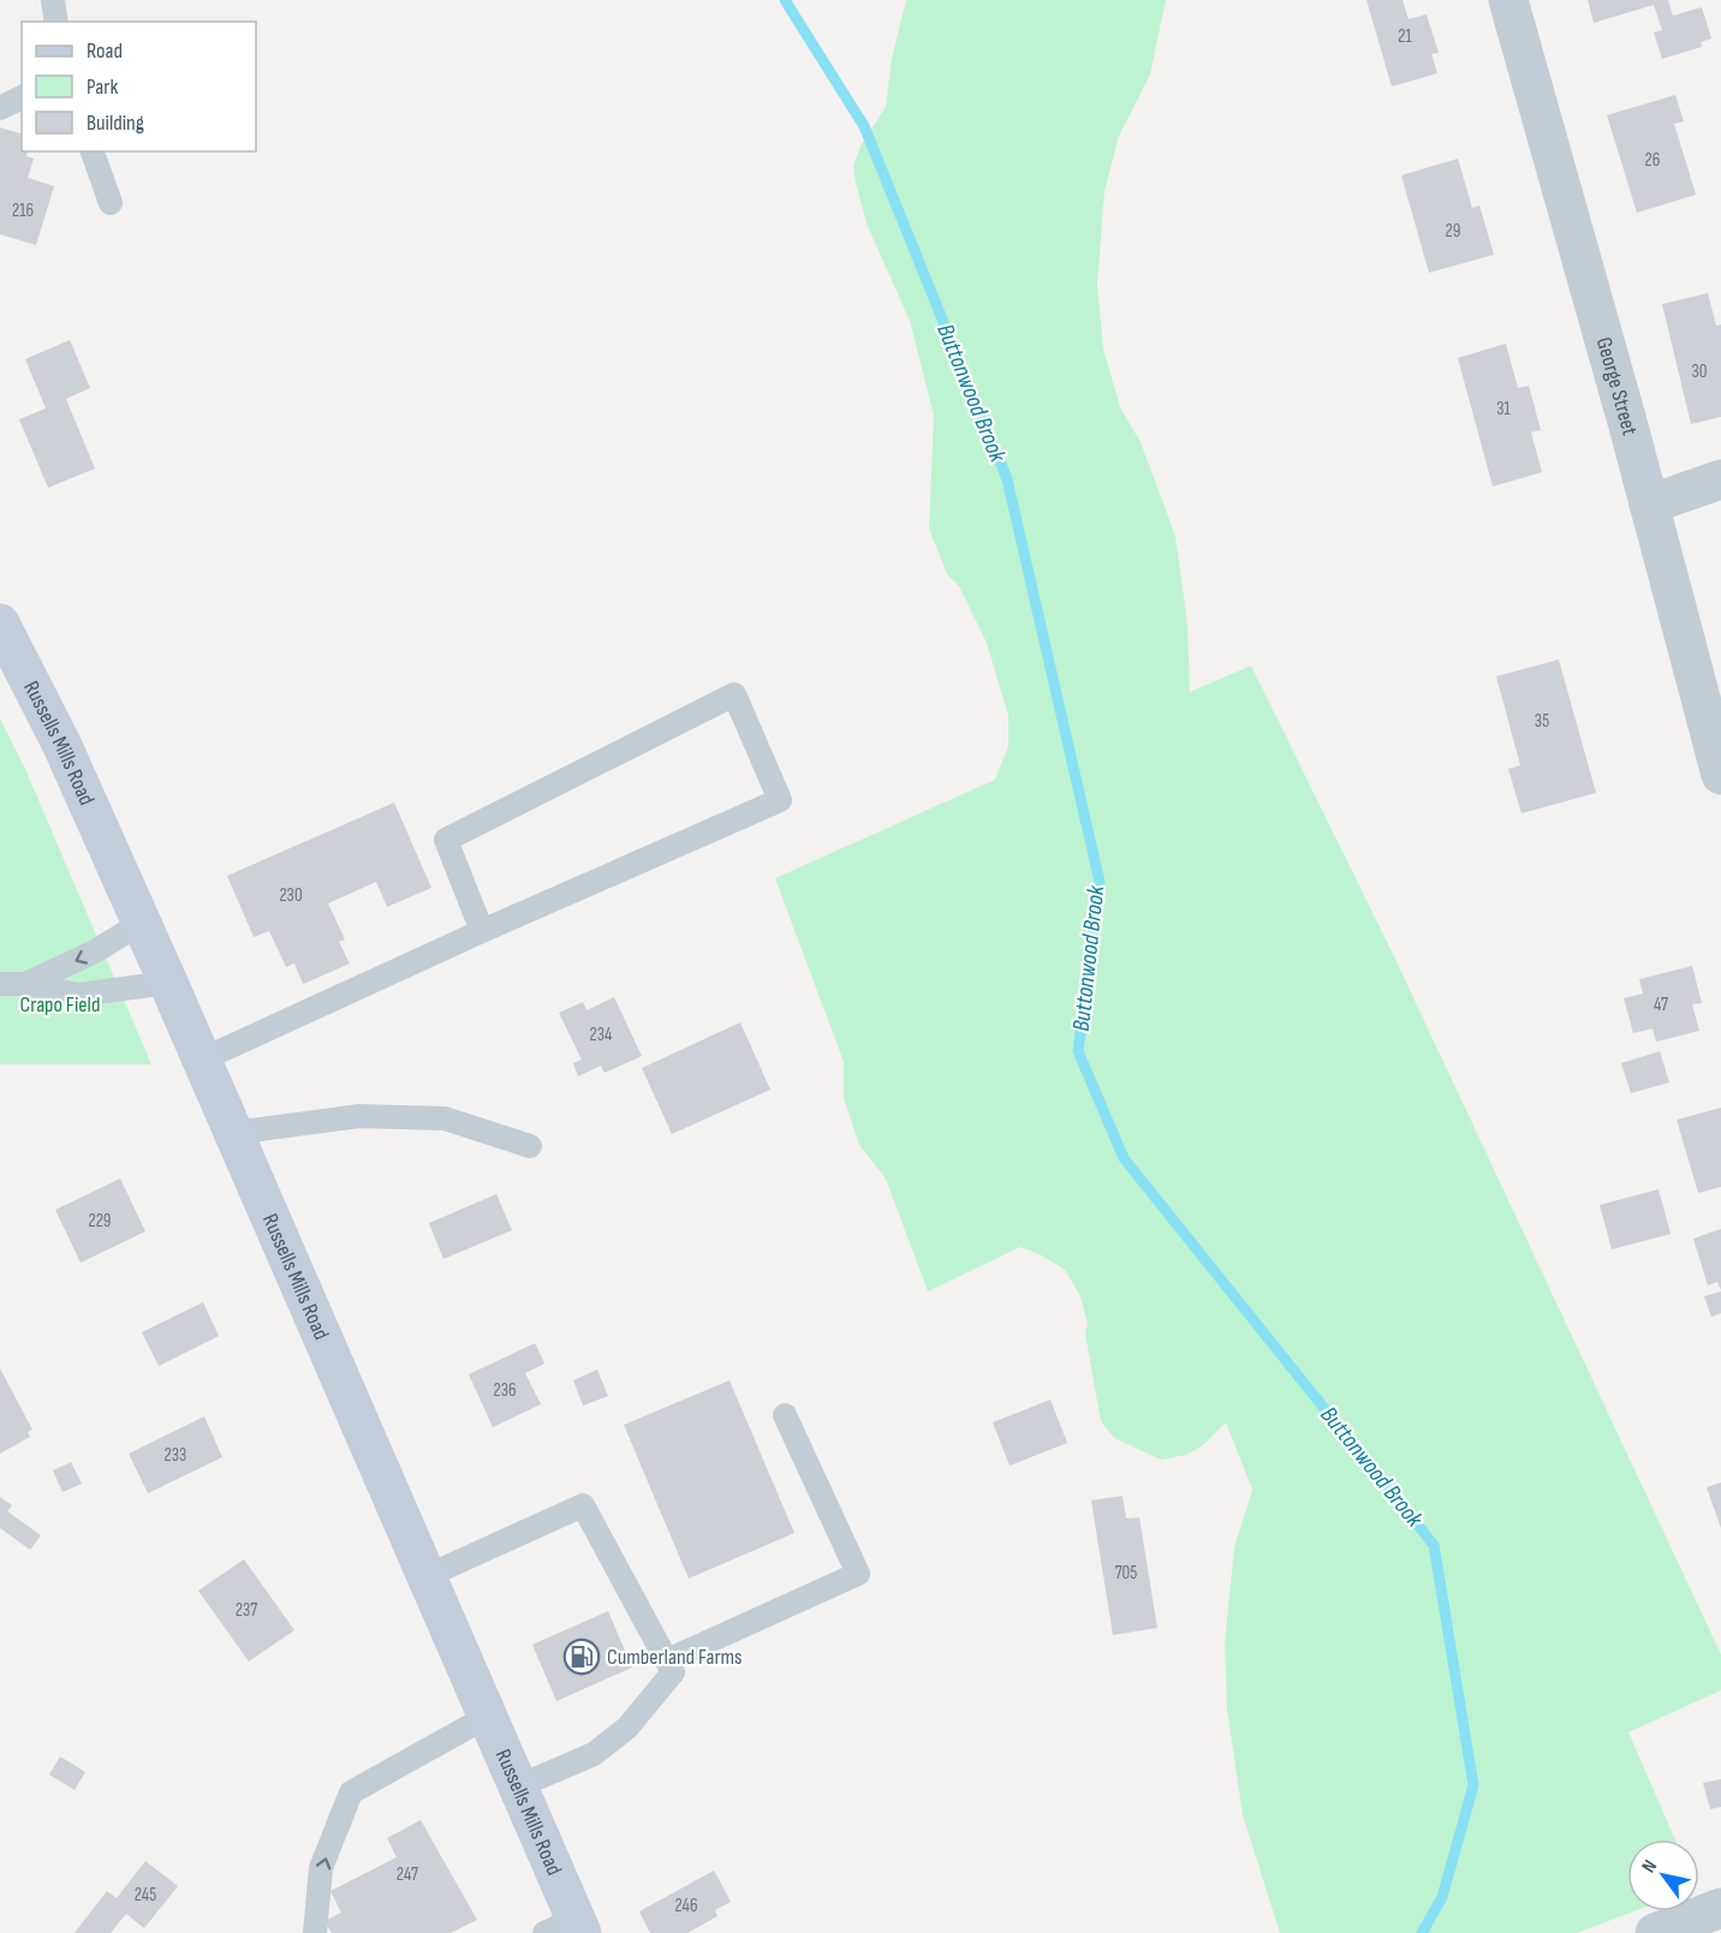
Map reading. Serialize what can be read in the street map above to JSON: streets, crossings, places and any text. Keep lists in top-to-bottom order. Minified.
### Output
{"streets":{"main road":["Russells Mills Road"],"street":["George Street"]},"water":["Buttonwood Brook"],"parks":["Crapo Field"],"places":{"fuel station":["Cumberland Farms"]},"house_numbers":["21","26","216","29","30","31","35","230","47","234","229","236","233","705","237","247","245","246"],"legend":["Road","Park","Building"],"north":"top left"}
